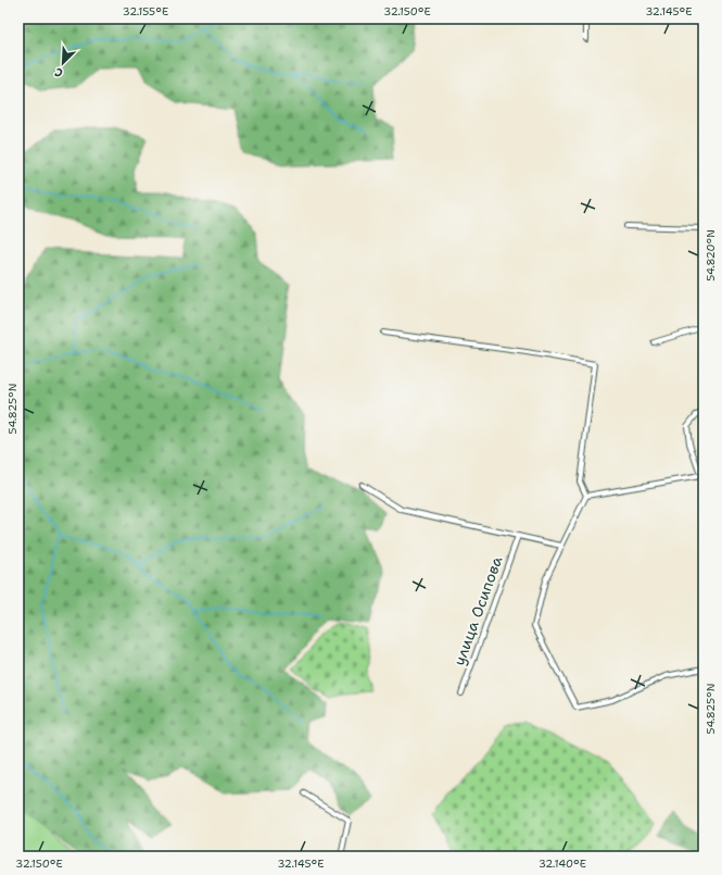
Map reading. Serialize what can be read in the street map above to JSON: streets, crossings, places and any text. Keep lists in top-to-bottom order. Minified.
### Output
{"streets":{"street":["улица Осипова"]},"north":"bottom left","coordinates":["32.155°E","32.150°E","32.145°E","54.820°N","54.825°N","32.140°E"]}
